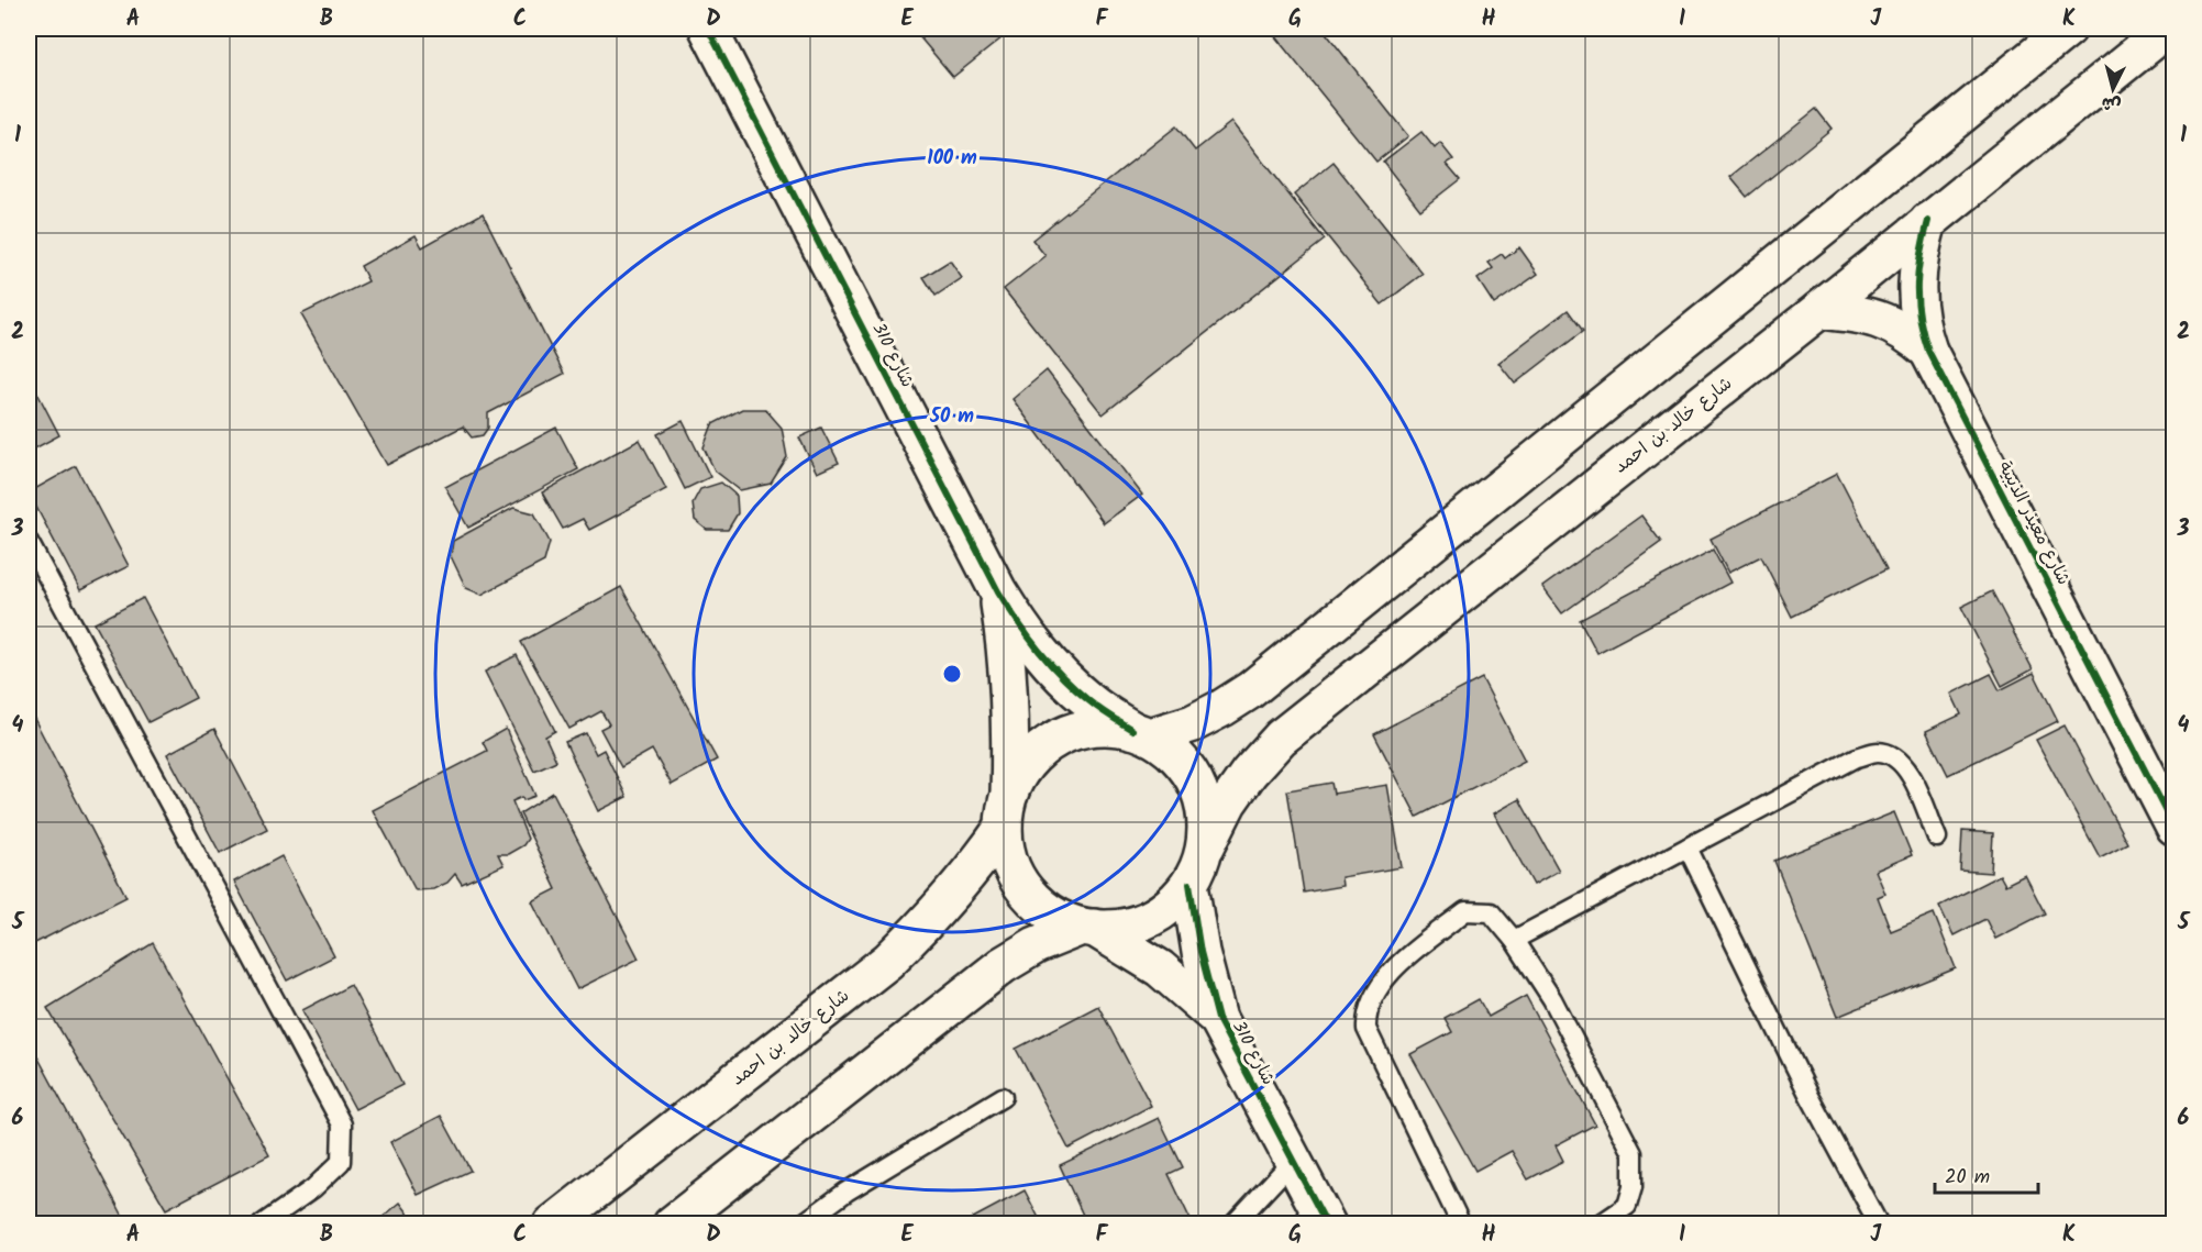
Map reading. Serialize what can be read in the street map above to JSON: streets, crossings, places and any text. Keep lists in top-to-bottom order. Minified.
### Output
{"streets":{"main road":["شارع 310","شارع خالد بن احمد","شارع معيذر الذيبية"]},"crossings":[["شارع 310","شارع خالد بن احمد"],["شارع خالد بن احمد","شارع معيذر الذيبية"]],"scale_bar":"20 m","north":"bottom","grid":{"columns":["A","B","C","D","E","F","G","H","I","J","K"],"rows":["1","2","3","4","5","6"]},"rings":["100 m","50 m"]}
